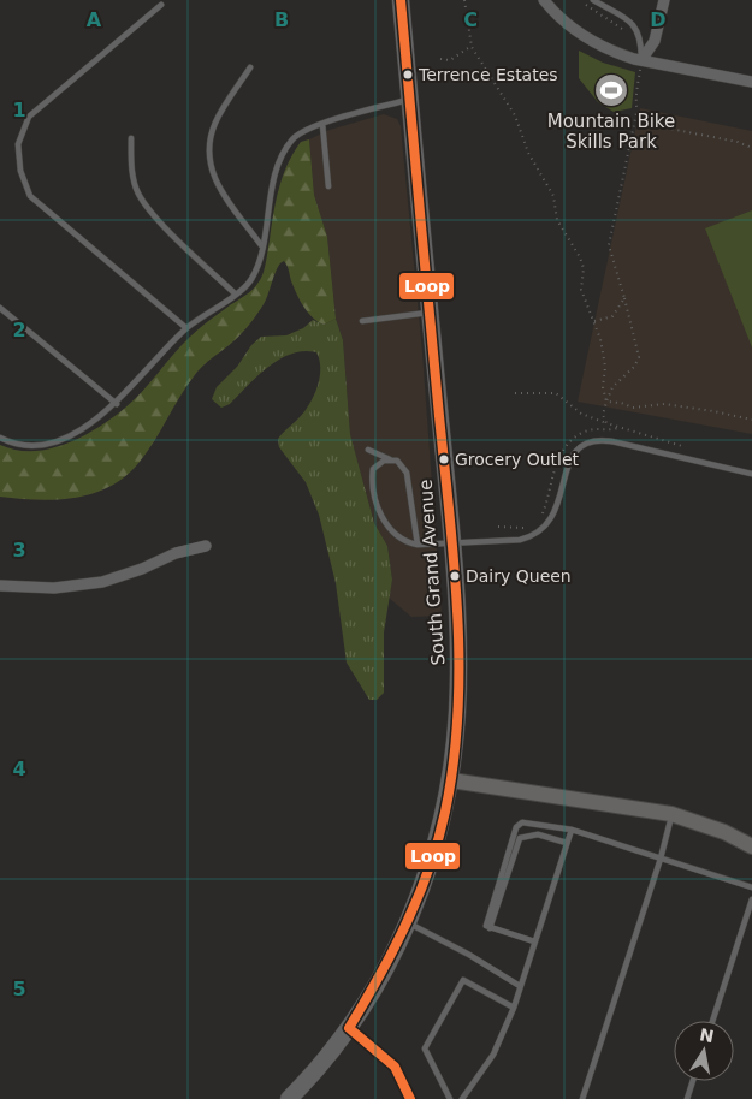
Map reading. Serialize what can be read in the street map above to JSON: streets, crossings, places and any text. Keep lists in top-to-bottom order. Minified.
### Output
{"streets":{"main road":["South Grand Avenue"]},"places":{"other":["Terrence Estates","Grocery Outlet","Dairy Queen"],"sports":["Mountain Bike Skills Park"]},"lines":["transit line Loop"],"north":"top","grid":{"columns":["A","B","C","D"],"rows":["1","2","3","4","5"]}}
